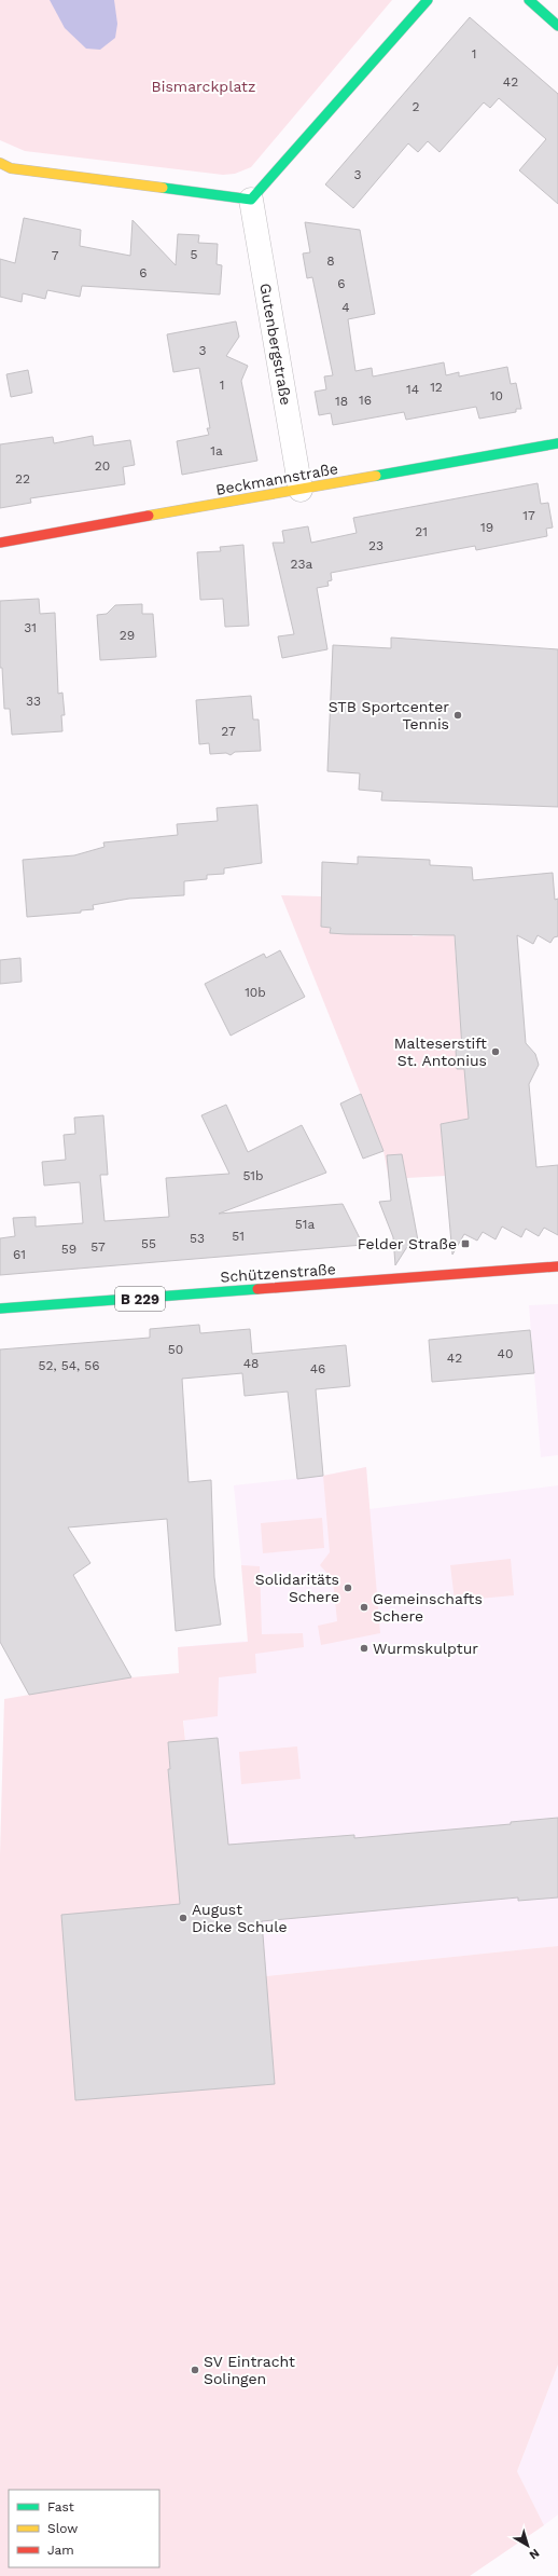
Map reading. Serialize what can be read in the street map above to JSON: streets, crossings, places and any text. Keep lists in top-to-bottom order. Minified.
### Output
{"streets":{"street":["Gutenbergstraße","Beckmannstraße","Schützenstraße","B 229"]},"crossings":[["Gutenbergstraße","Beckmannstraße"]],"parks":["Bismarckplatz"],"places":{"other":["STB Sportcenter Tennis","Malteserstift St. Antonius","Solidaritäts Schere","Gemeinschafts Schere","Wurmskulptur","August Dicke Schule","SV Eintracht Solingen"],"transit":["Felder Straße"]},"house_numbers":["1","42","2","3","5","7","8","6","6","4","3","1","12","14","10","16","18","1a","20","22","17","19","21","23","23a","31","29","33","27","10b","51b","51a","51","53","55","57","59","61","50","40","42","48","52, 54, 56","46"],"legend":["Fast","Slow","Jam"],"north":"bottom right"}
